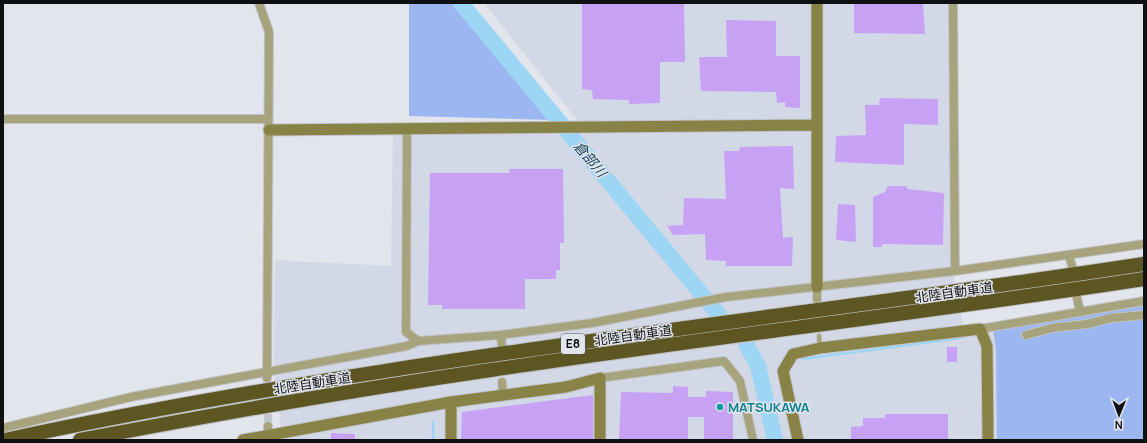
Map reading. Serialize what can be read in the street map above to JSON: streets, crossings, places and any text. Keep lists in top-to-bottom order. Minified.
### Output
{"streets":{"highway":["北陸自動車道","E8"]},"water":["倉部川"],"places":["MATSUKAWA"],"north":"bottom"}
